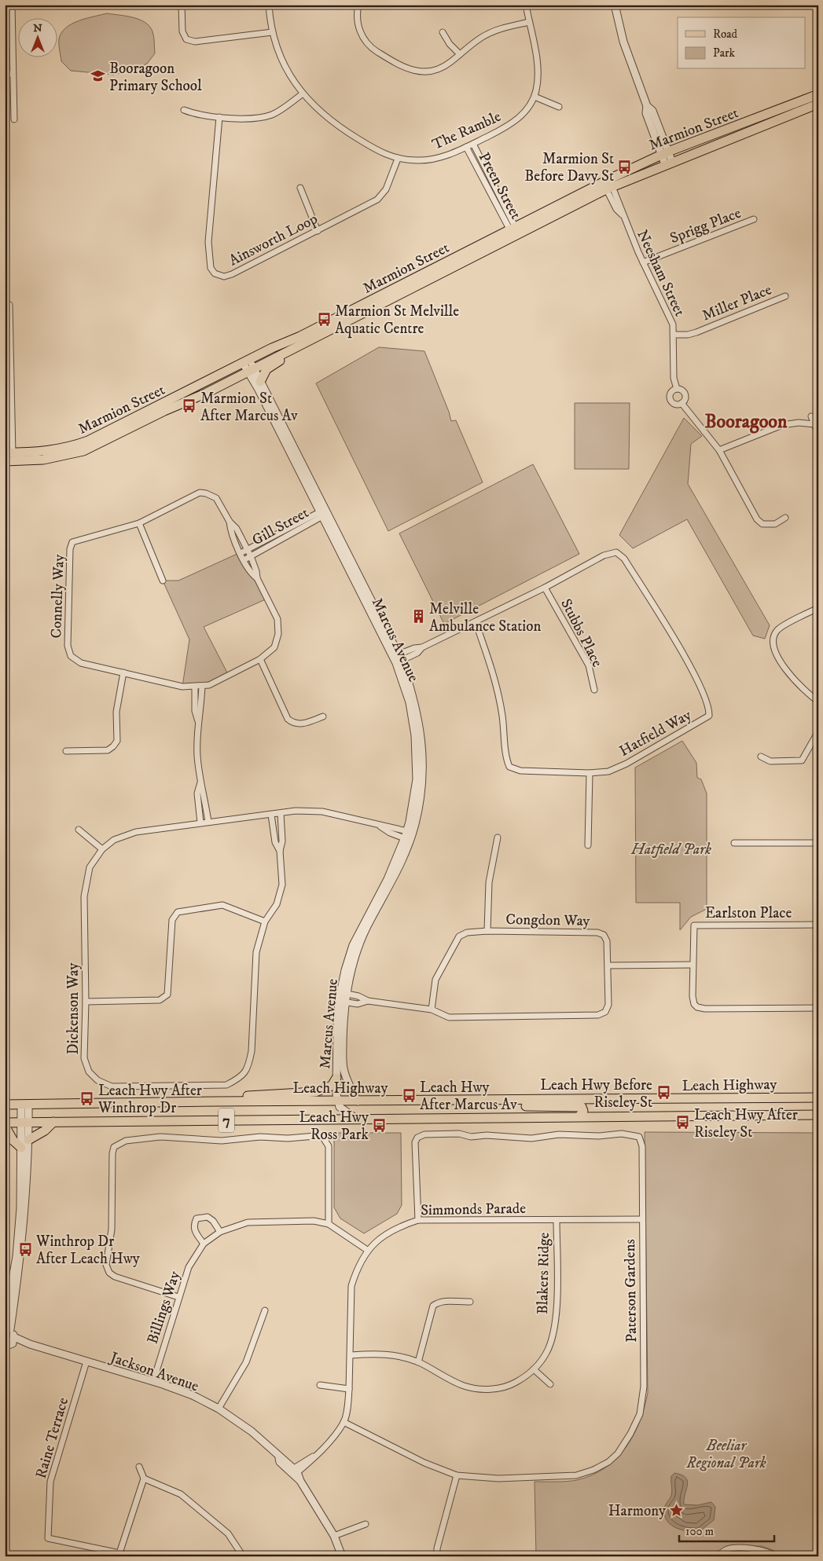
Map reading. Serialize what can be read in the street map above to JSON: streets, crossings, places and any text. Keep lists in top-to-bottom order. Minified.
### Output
{"streets":{"main road":["Marmion Street","Leach Highway","7"],"street":["The Ramble","Preen Street","Sprigg Place","Ainsworth Loop","Neesham Street","Miller Place","Gill Street","Connelly Way","Stubbs Place","Marcus Avenue","Hatfield Way","Earlston Place","Congdon Way","Dickenson Way","Simmonds Parade","Blakers Ridge","Paterson Gardens","Billings Way","Jackson Avenue","Raine Terrace"]},"crossings":[["Marmion Street","Preen Street"],["Marmion Street","Neesham Street"],["Marmion Street","Marcus Avenue"],["The Ramble","Preen Street"],["The Ramble","Ainsworth Loop"],["Sprigg Place","Neesham Street"],["Neesham Street","Miller Place"],["Gill Street","Connelly Way"],["Gill Street","Marcus Avenue"],["Stubbs Place","Hatfield Way"],["Marcus Avenue","Hatfield Way"],["Marcus Avenue","Congdon Way"],["Marcus Avenue","Dickenson Way"],["Marcus Avenue","Leach Highway"],["Simmonds Parade","Blakers Ridge"],["Simmonds Parade","Paterson Gardens"],["Simmonds Parade","Billings Way"],["Simmonds Parade","Jackson Avenue"],["Billings Way","Jackson Avenue"],["Jackson Avenue","Raine Terrace"]],"districts":["Booragoon"],"parks":["Hatfield Park","Beeliar Regional Park"],"places":{"school or university":["Booragoon Primary School"],"bus stop":["Marmion St Before Davy St","Marmion St Melville Aquatic Centre","Marmion St After Marcus Av","Leach Hwy Before Riseley St","Leach Hwy After Marcus Av","Leach Hwy After Winthrop Dr","Leach Hwy After Riseley St","Leach Hwy Ross Park","Winthrop Dr After Leach Hwy"],"building":["Melville Ambulance Station"],"place":["Harmony"]},"legend":["Road","Park"],"scale_bar":"100 m","north":"top"}
